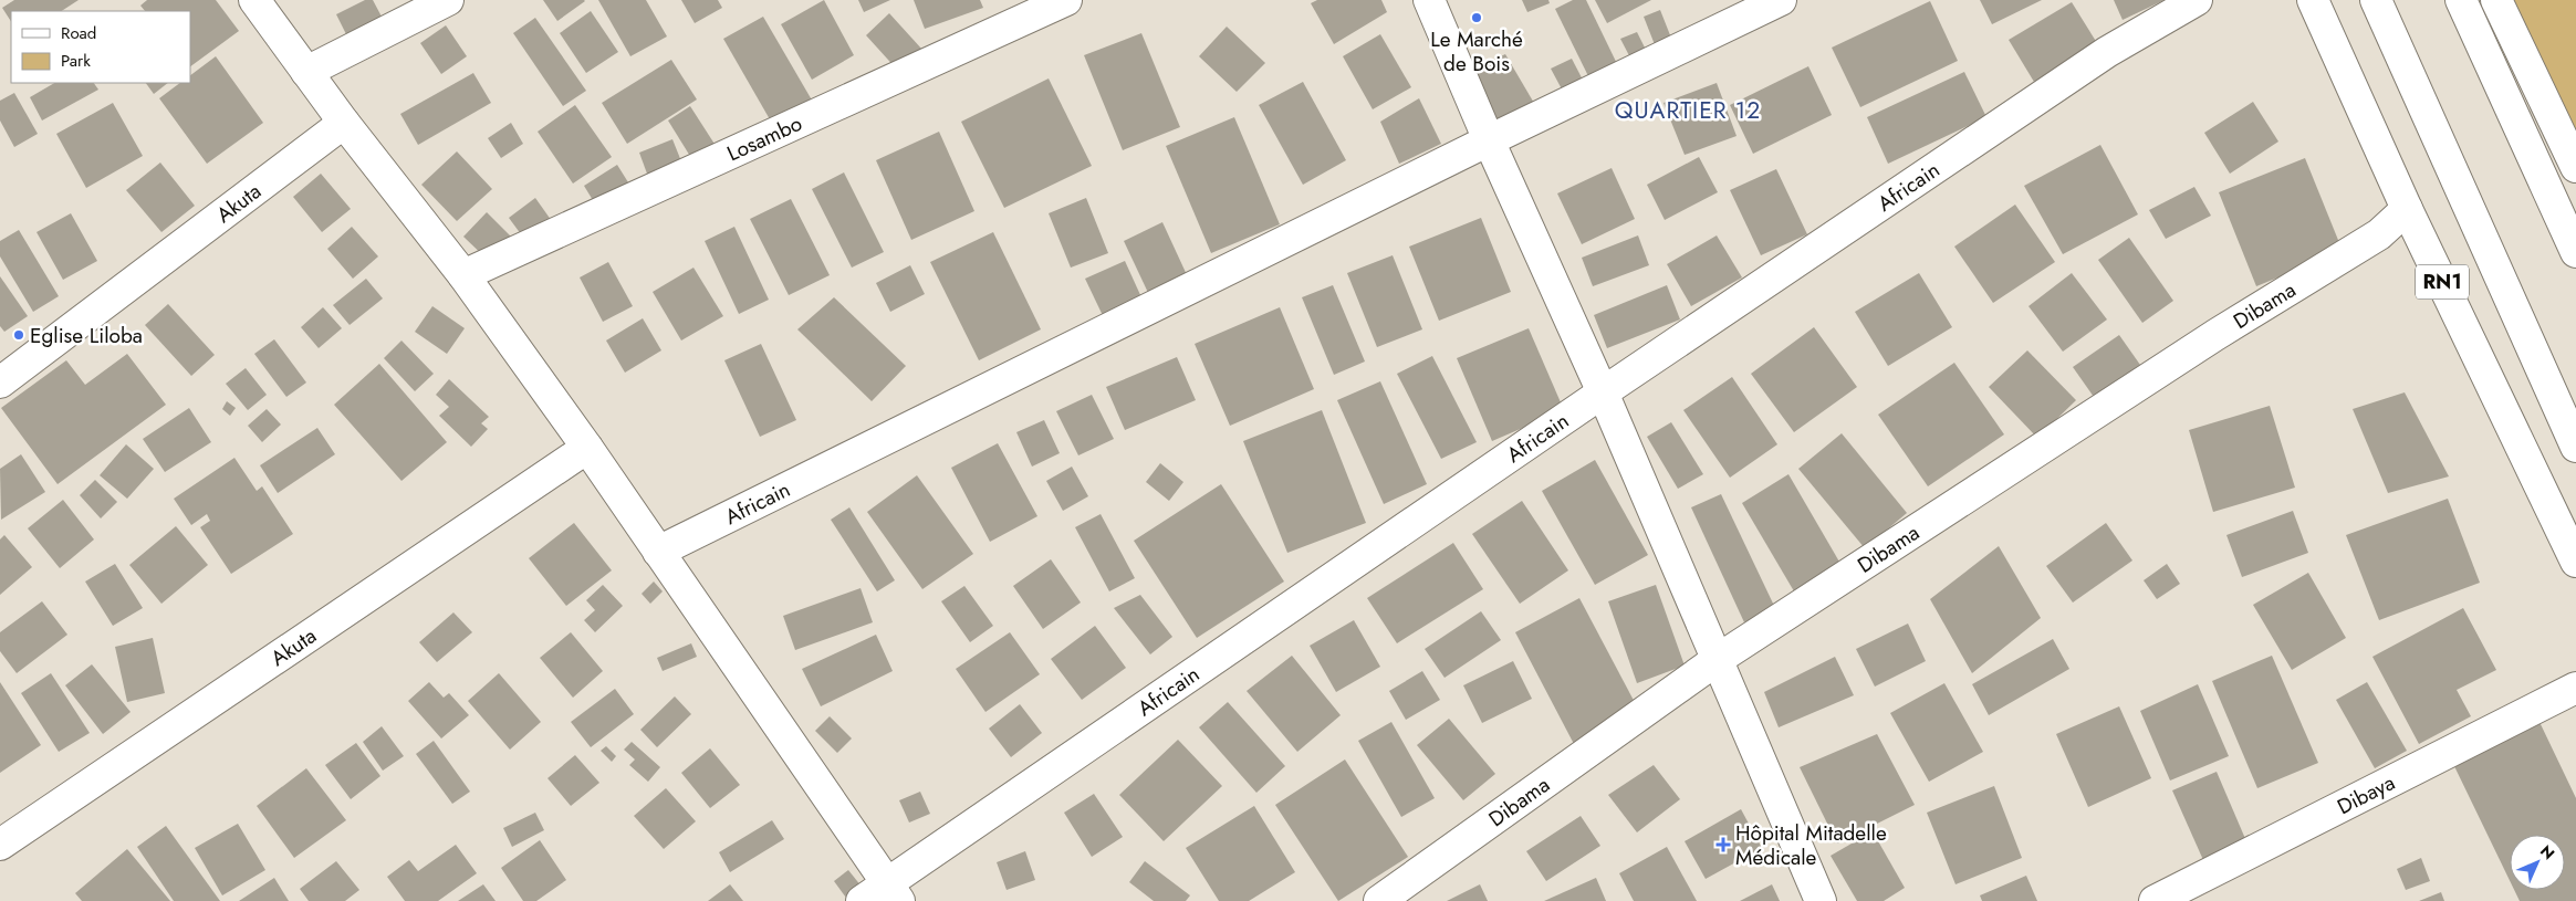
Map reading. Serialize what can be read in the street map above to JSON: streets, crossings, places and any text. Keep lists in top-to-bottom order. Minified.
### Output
{"streets":{"main road":["Losambo","Africain","Akuta","RN1","Dibama","Dibaya"]},"crossings":[["RN1","Dibama"]],"districts":["QUARTIER 12"],"places":{"other":["Le Marché de Bois","Eglise Liloba"],"health":["Hôpital Mitadelle Médicale"]},"legend":["Road","Park"],"north":"top right"}
